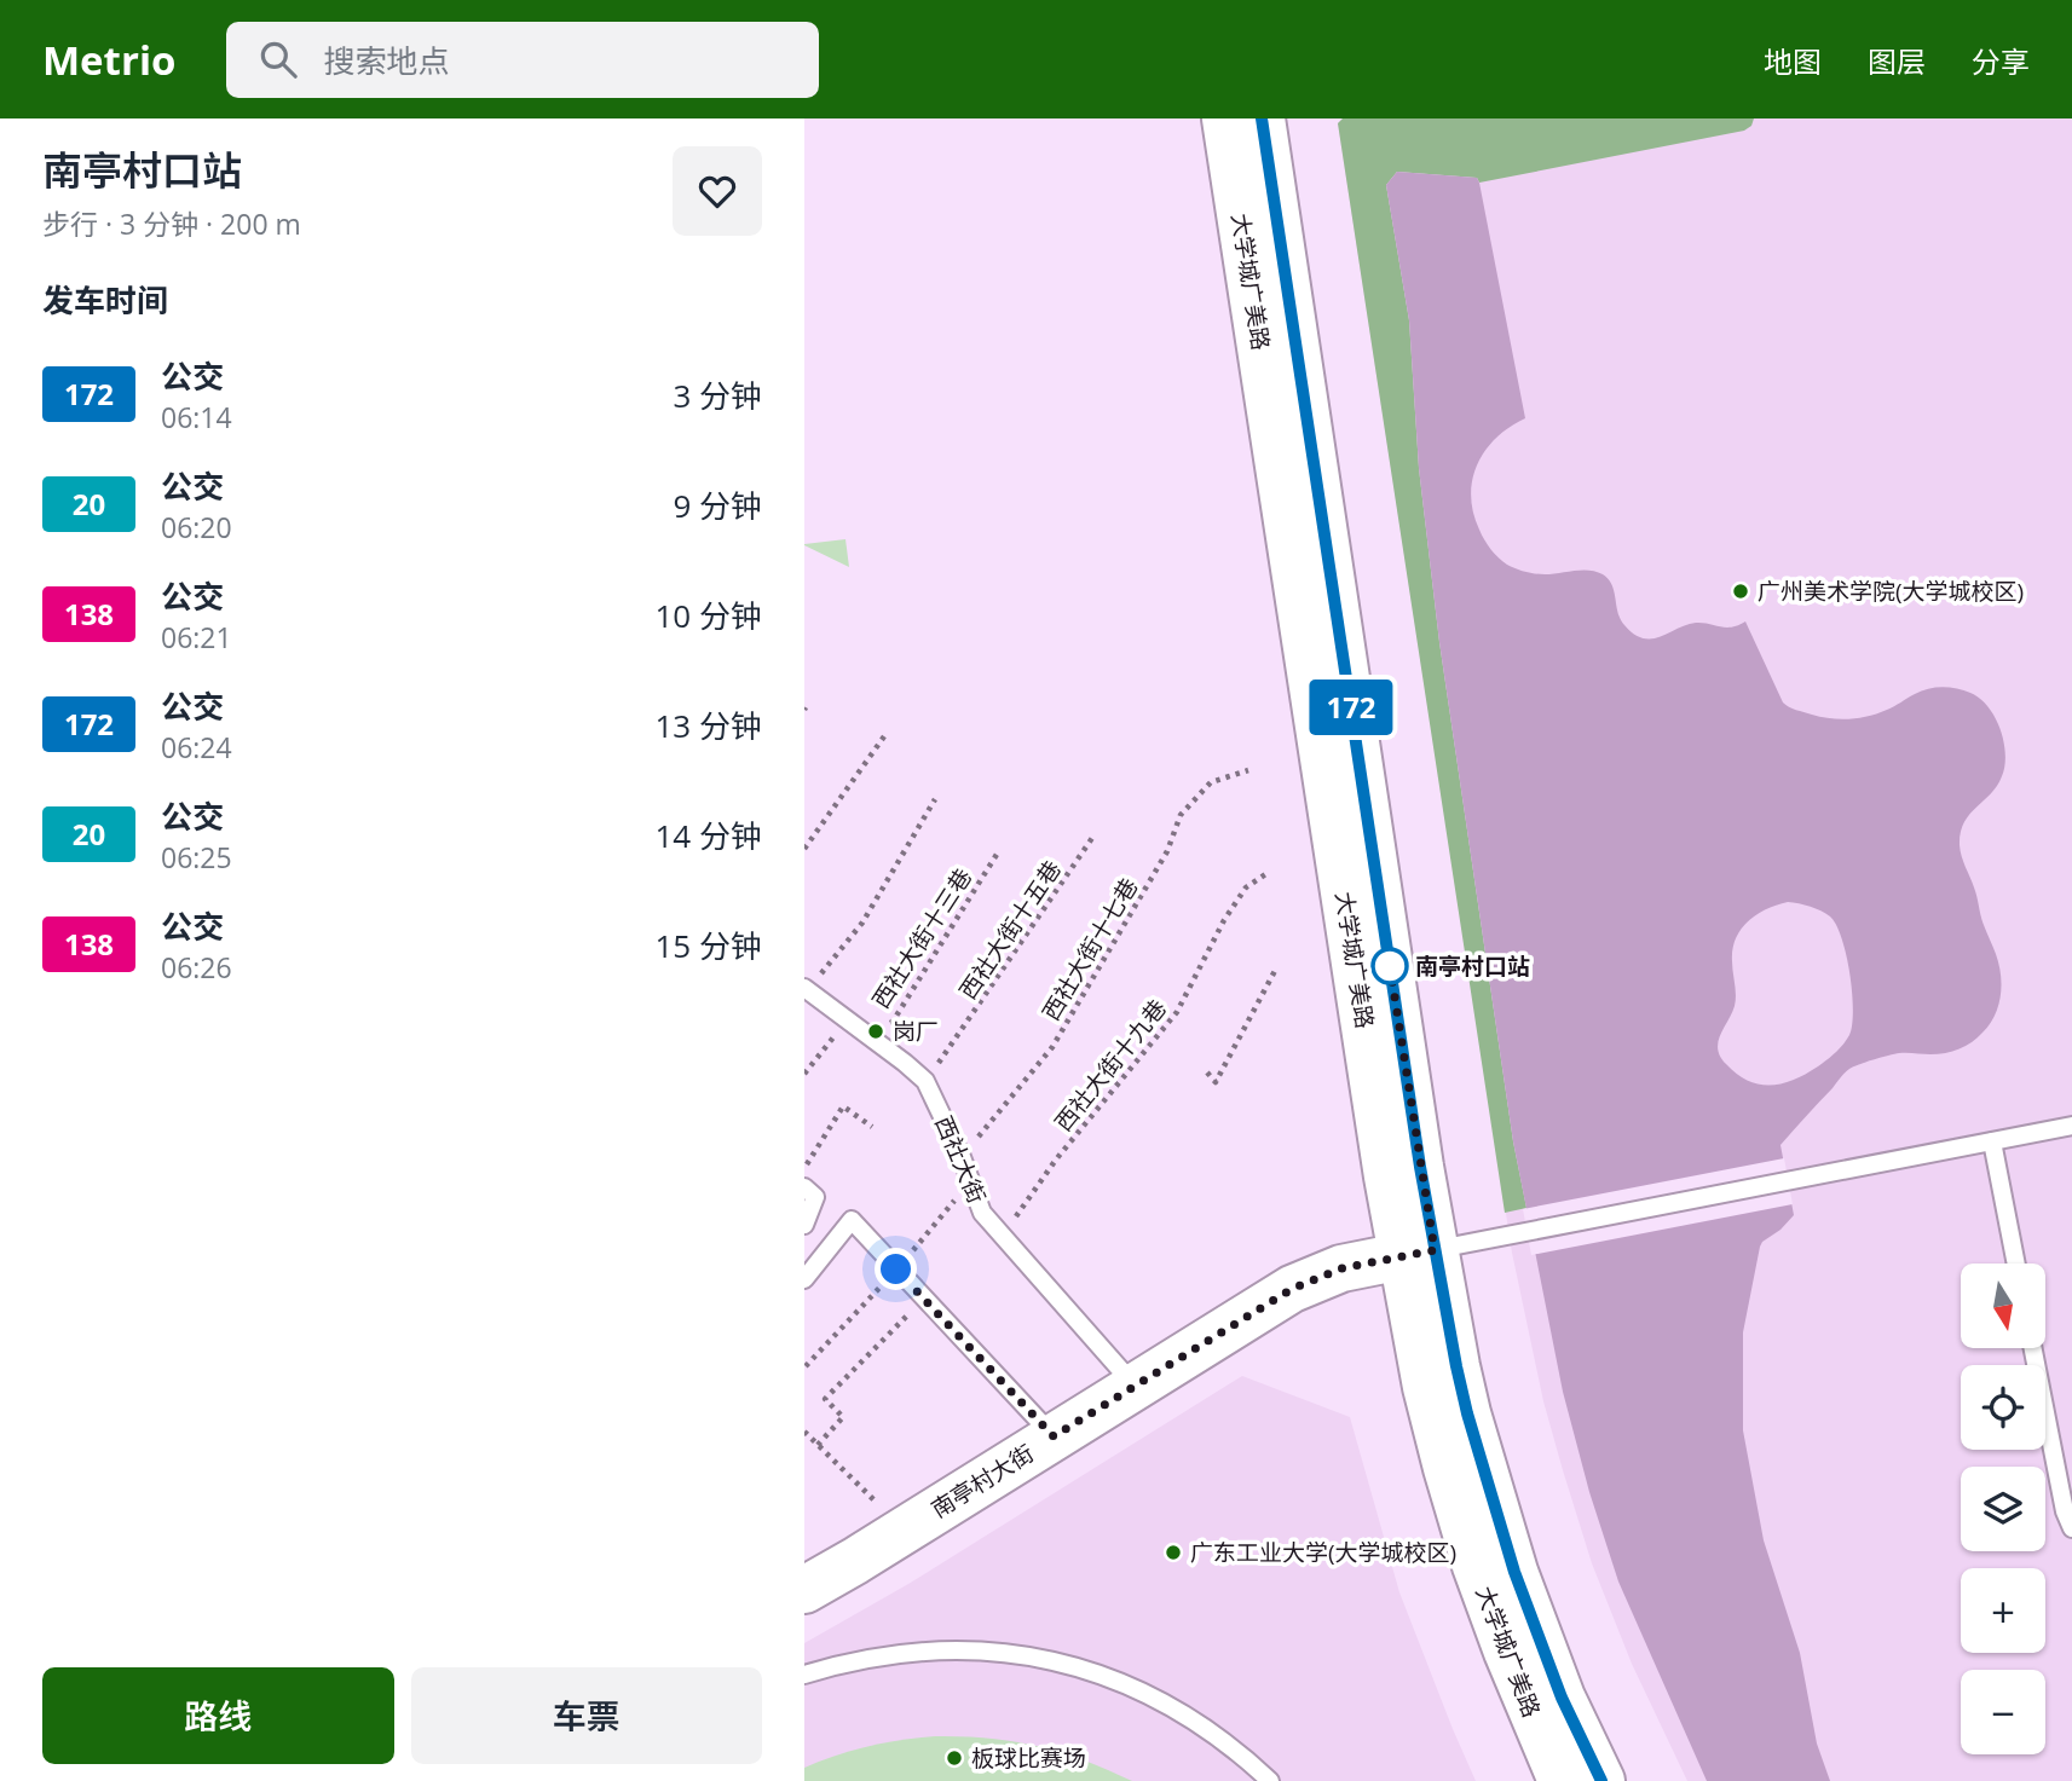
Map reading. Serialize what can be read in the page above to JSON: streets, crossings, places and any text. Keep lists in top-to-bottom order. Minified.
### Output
{"streets":{"main road":["大学城广美路","南亭村大街"],"lane":["西社大街"],"path":["西社大街十五巷","西社大街十三巷","西社大街十七巷","西社大街十九巷"]},"crossings":[["大学城广美路","南亭村大街"],["西社大街十五巷","西社大街"],["西社大街十三巷","西社大街"],["西社大街十七巷","西社大街"],["西社大街十九巷","西社大街"],["西社大街","南亭村大街"]],"places":["广州美术学院(大学城校区)","南亭村口站","岗厂","广东工业大学(大学城校区)","板球比赛场"],"lines":["bus line 172"],"north":"bottom","page":{"header":"Metrio","search":"搜索地点","nav":["地图","图层","分享"],"heading":[["南亭村口站","步行 · 3 分钟 · 200 m"],"发车时间"],"on_map":"172","list":[{"mark":"172","name":"公交","note":"06:14","value":"3 分钟"},{"mark":"20","name":"公交","note":"06:20","value":"9 分钟"},{"mark":"138","name":"公交","note":"06:21","value":"10 分钟"},{"mark":"172","name":"公交","note":"06:24","value":"13 分钟"},{"mark":"20","name":"公交","note":"06:25","value":"14 分钟"},{"mark":"138","name":"公交","note":"06:26","value":"15 分钟"}],"map_buttons":["+","−"],"buttons":["路线","车票"]}}
